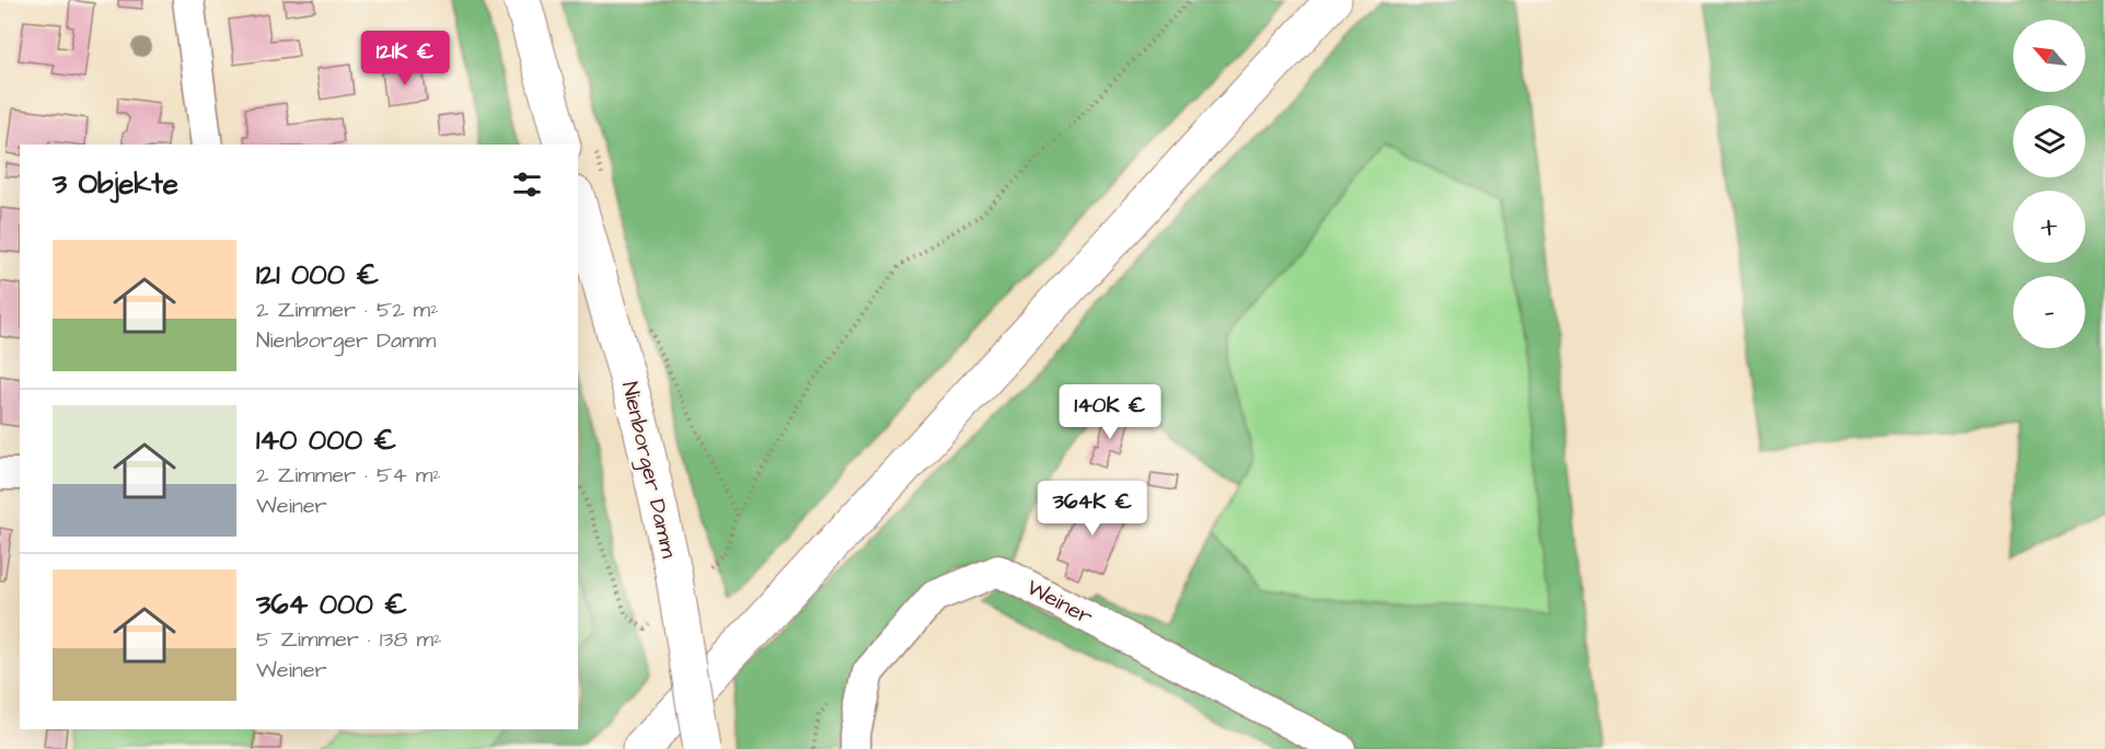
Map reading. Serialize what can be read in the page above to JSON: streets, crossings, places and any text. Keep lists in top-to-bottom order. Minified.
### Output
{"streets":{"main road":["Nienborger Damm"],"street":["Weiner"]},"north":"top left","page":{"map_buttons":["+","−"],"price":["121K €","140K €","364K €"],"heading":"3 Objekte","list":[{"name":"121 000 €","note":"2 Zimmer · 52 m² · Nienborger Damm"},{"name":"140 000 €","note":"2 Zimmer · 54 m² · Weiner"},{"name":"364 000 €","note":"5 Zimmer · 138 m² · Weiner"}]}}
